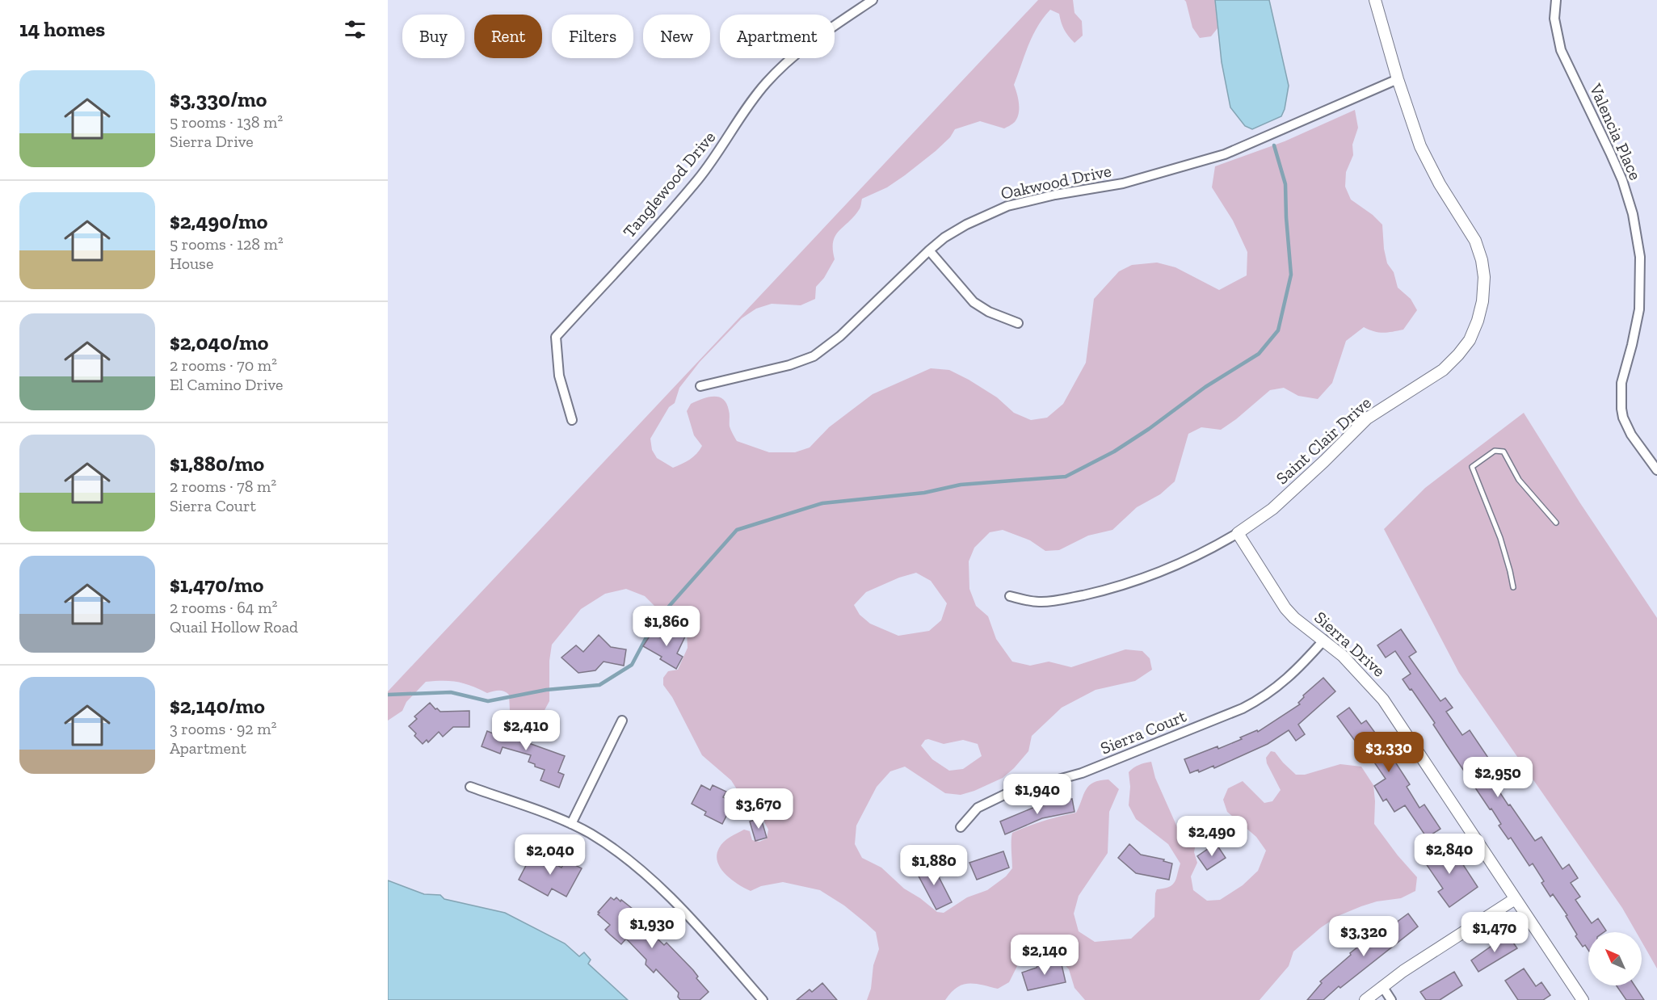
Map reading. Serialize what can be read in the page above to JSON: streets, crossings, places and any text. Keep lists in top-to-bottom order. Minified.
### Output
{"streets":{"street":["Valencia Place","Oakwood Drive","Tanglewood Drive","Saint Clair Drive","Sierra Drive","Sierra Court"]},"crossings":[["Oakwood Drive","Saint Clair Drive"],["Saint Clair Drive","Sierra Drive"],["Sierra Drive","Sierra Court"]],"north":"top left","page":{"heading":"14 homes","chip":["Buy","Rent","Filters","New","Apartment"],"list":[{"name":"$3,330/mo","note":"5 rooms · 138 m² · Sierra Drive"},{"name":"$2,490/mo","note":"5 rooms · 128 m² · House"},{"name":"$2,040/mo","note":"2 rooms · 70 m² · El Camino Drive"},{"name":"$1,880/mo","note":"2 rooms · 78 m² · Sierra Court"},{"name":"$1,470/mo","note":"2 rooms · 64 m² · Quail Hollow Road"},{"name":"$2,140/mo","note":"3 rooms · 92 m² · Apartment"}],"price":["$1,860","$2,410","$3,330","$2,950","$1,940","$3,670","$2,490","$2,840","$2,040","$1,880","$1,930","$1,470","$3,320","$2,140"]}}
